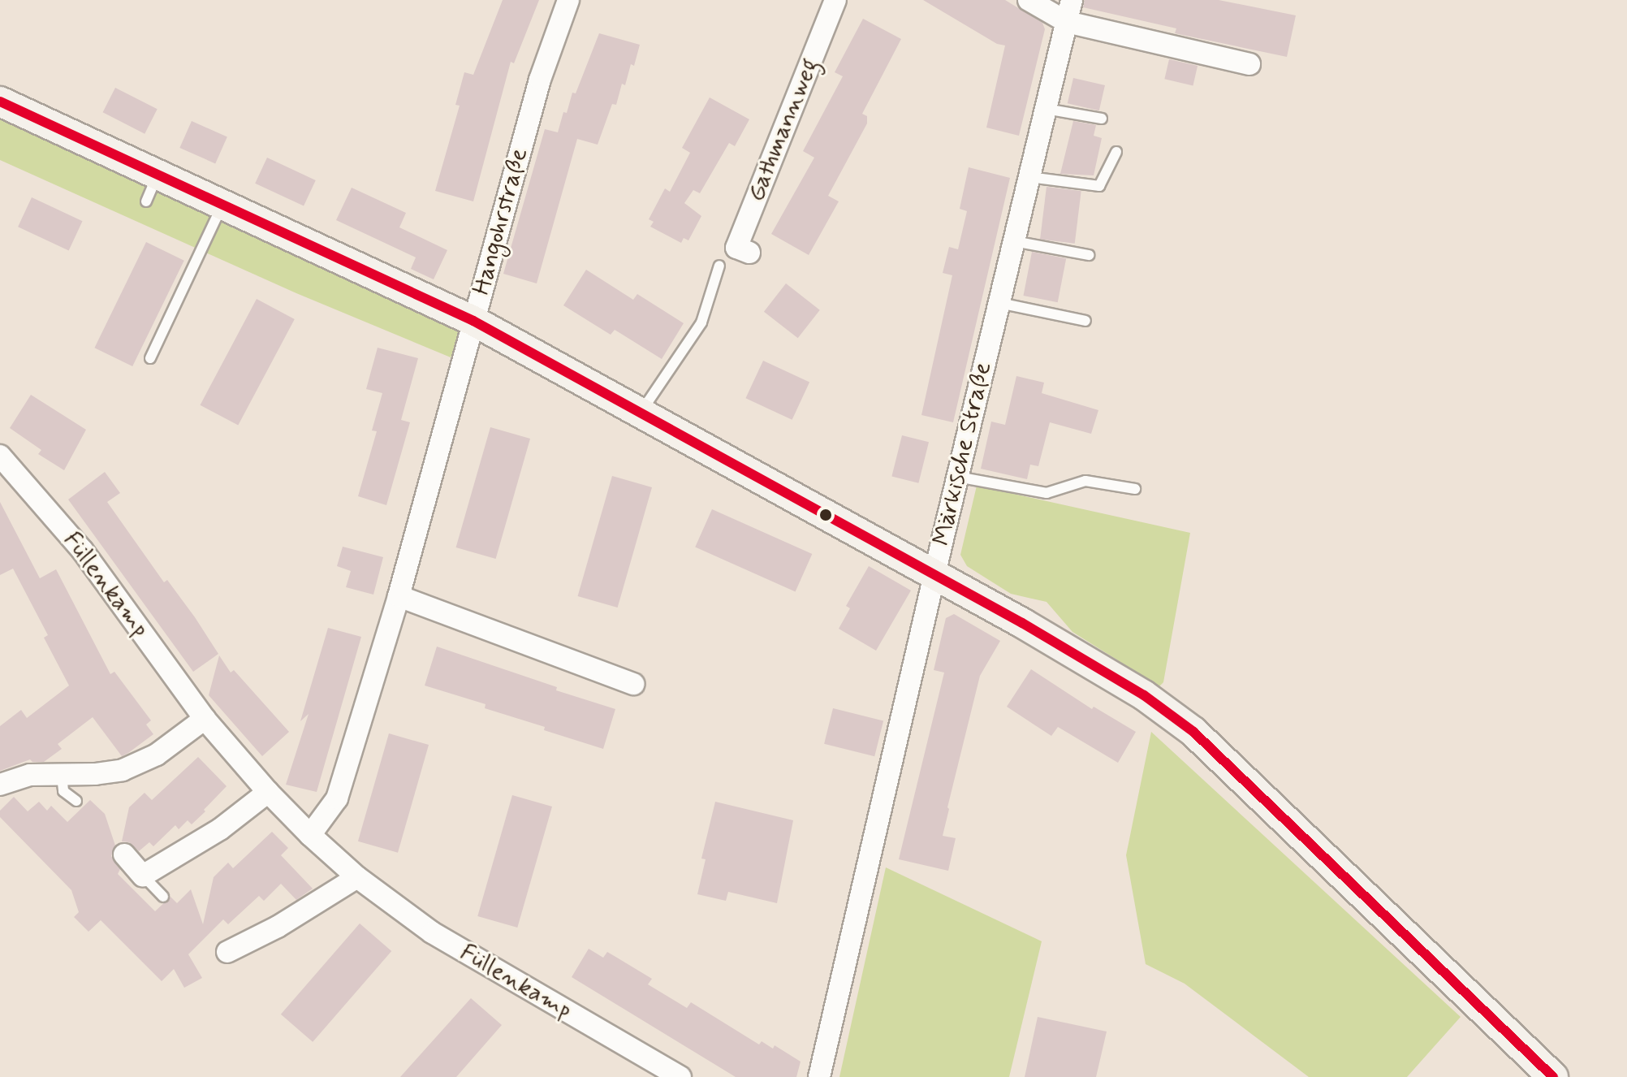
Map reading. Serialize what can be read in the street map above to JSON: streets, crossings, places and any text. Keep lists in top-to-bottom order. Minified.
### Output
{"streets":{"street":["Gathmannweg","Hangohrstraße","Märkische Straße","Füllenkamp"]},"crossings":[["Hangohrstraße","Füllenkamp"]]}
